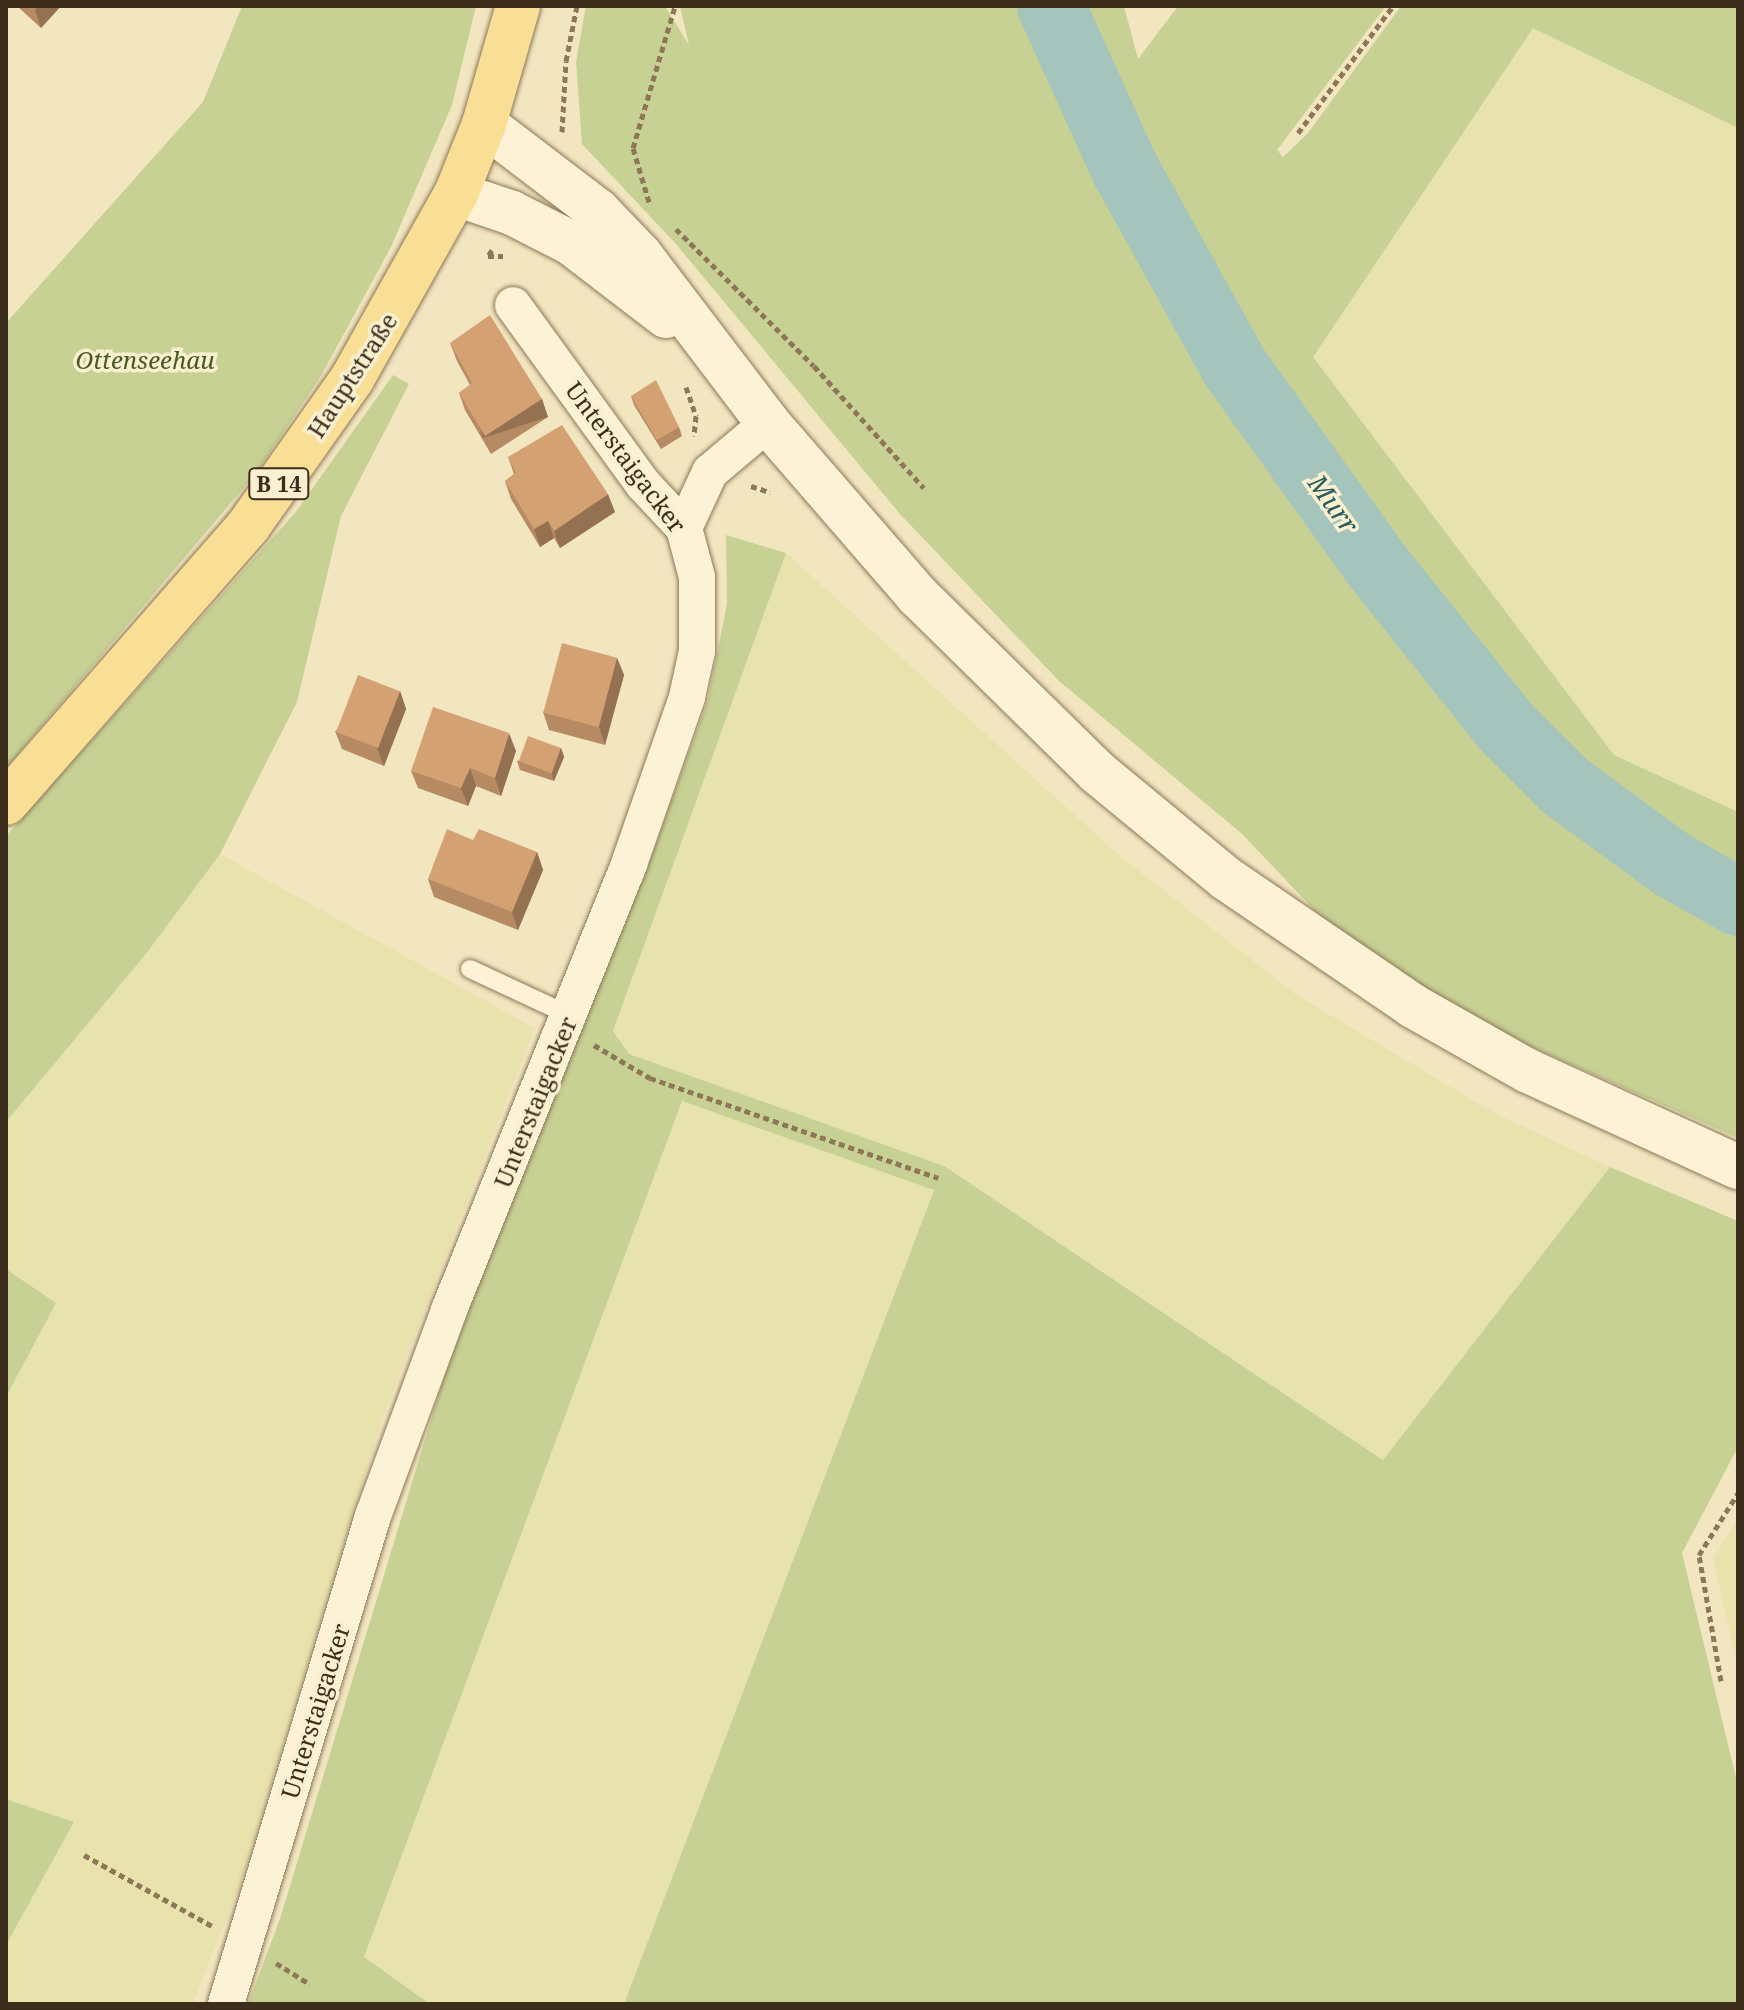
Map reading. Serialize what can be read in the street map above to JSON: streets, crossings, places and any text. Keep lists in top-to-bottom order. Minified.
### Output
{"streets":{"main road":["Hauptstraße","B 14"],"street":["Unterstaigacker"]},"water":["Murr"],"parks":["Ottenseehau"]}
